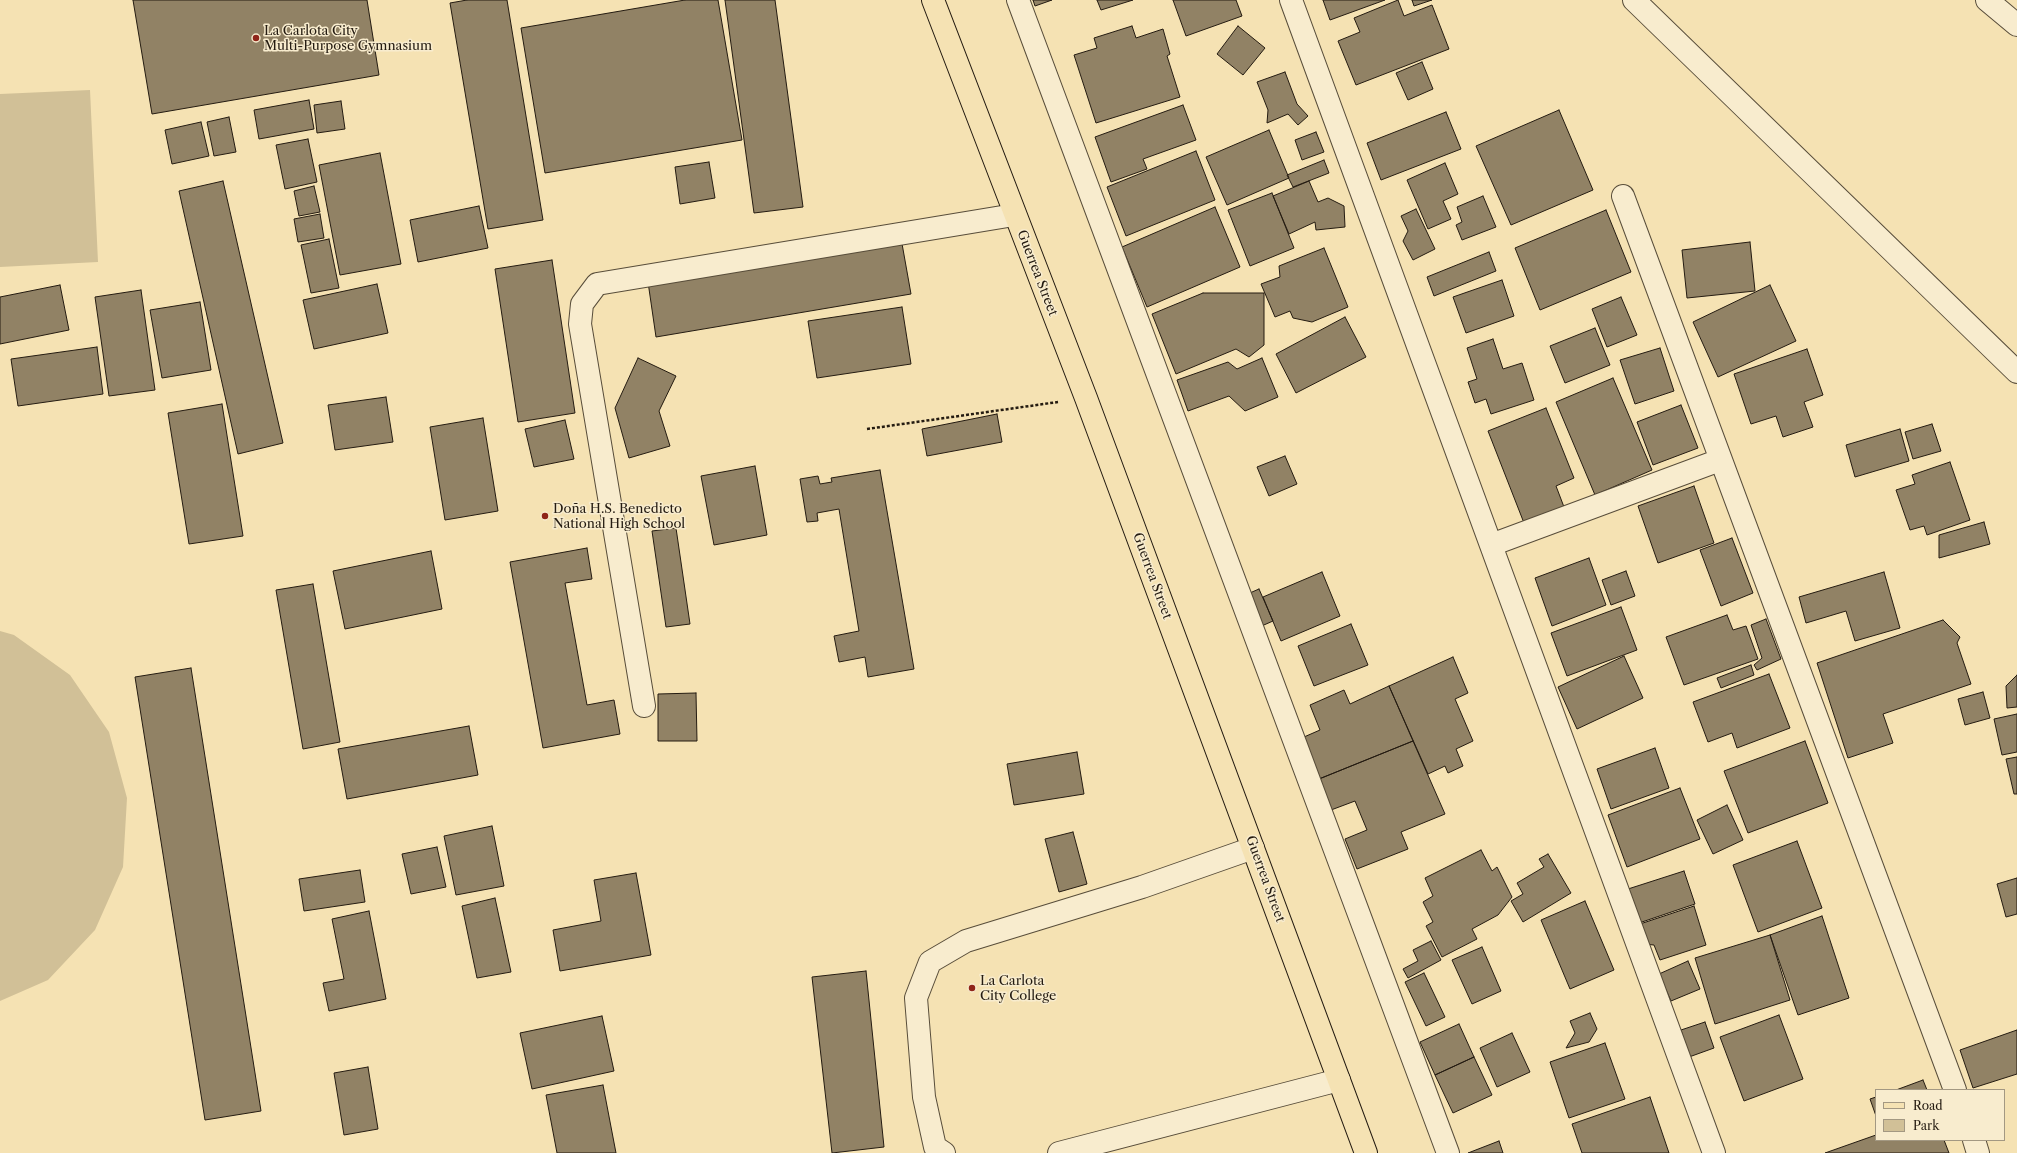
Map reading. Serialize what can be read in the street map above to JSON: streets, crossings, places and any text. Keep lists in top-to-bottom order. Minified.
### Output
{"streets":{"main road":["Guerrea Street"]},"places":["La Carlota City Multi-Purpose Gymnasium","Doña H.S. Benedicto National High School","La Carlota City College"],"legend":["Road","Park"]}
